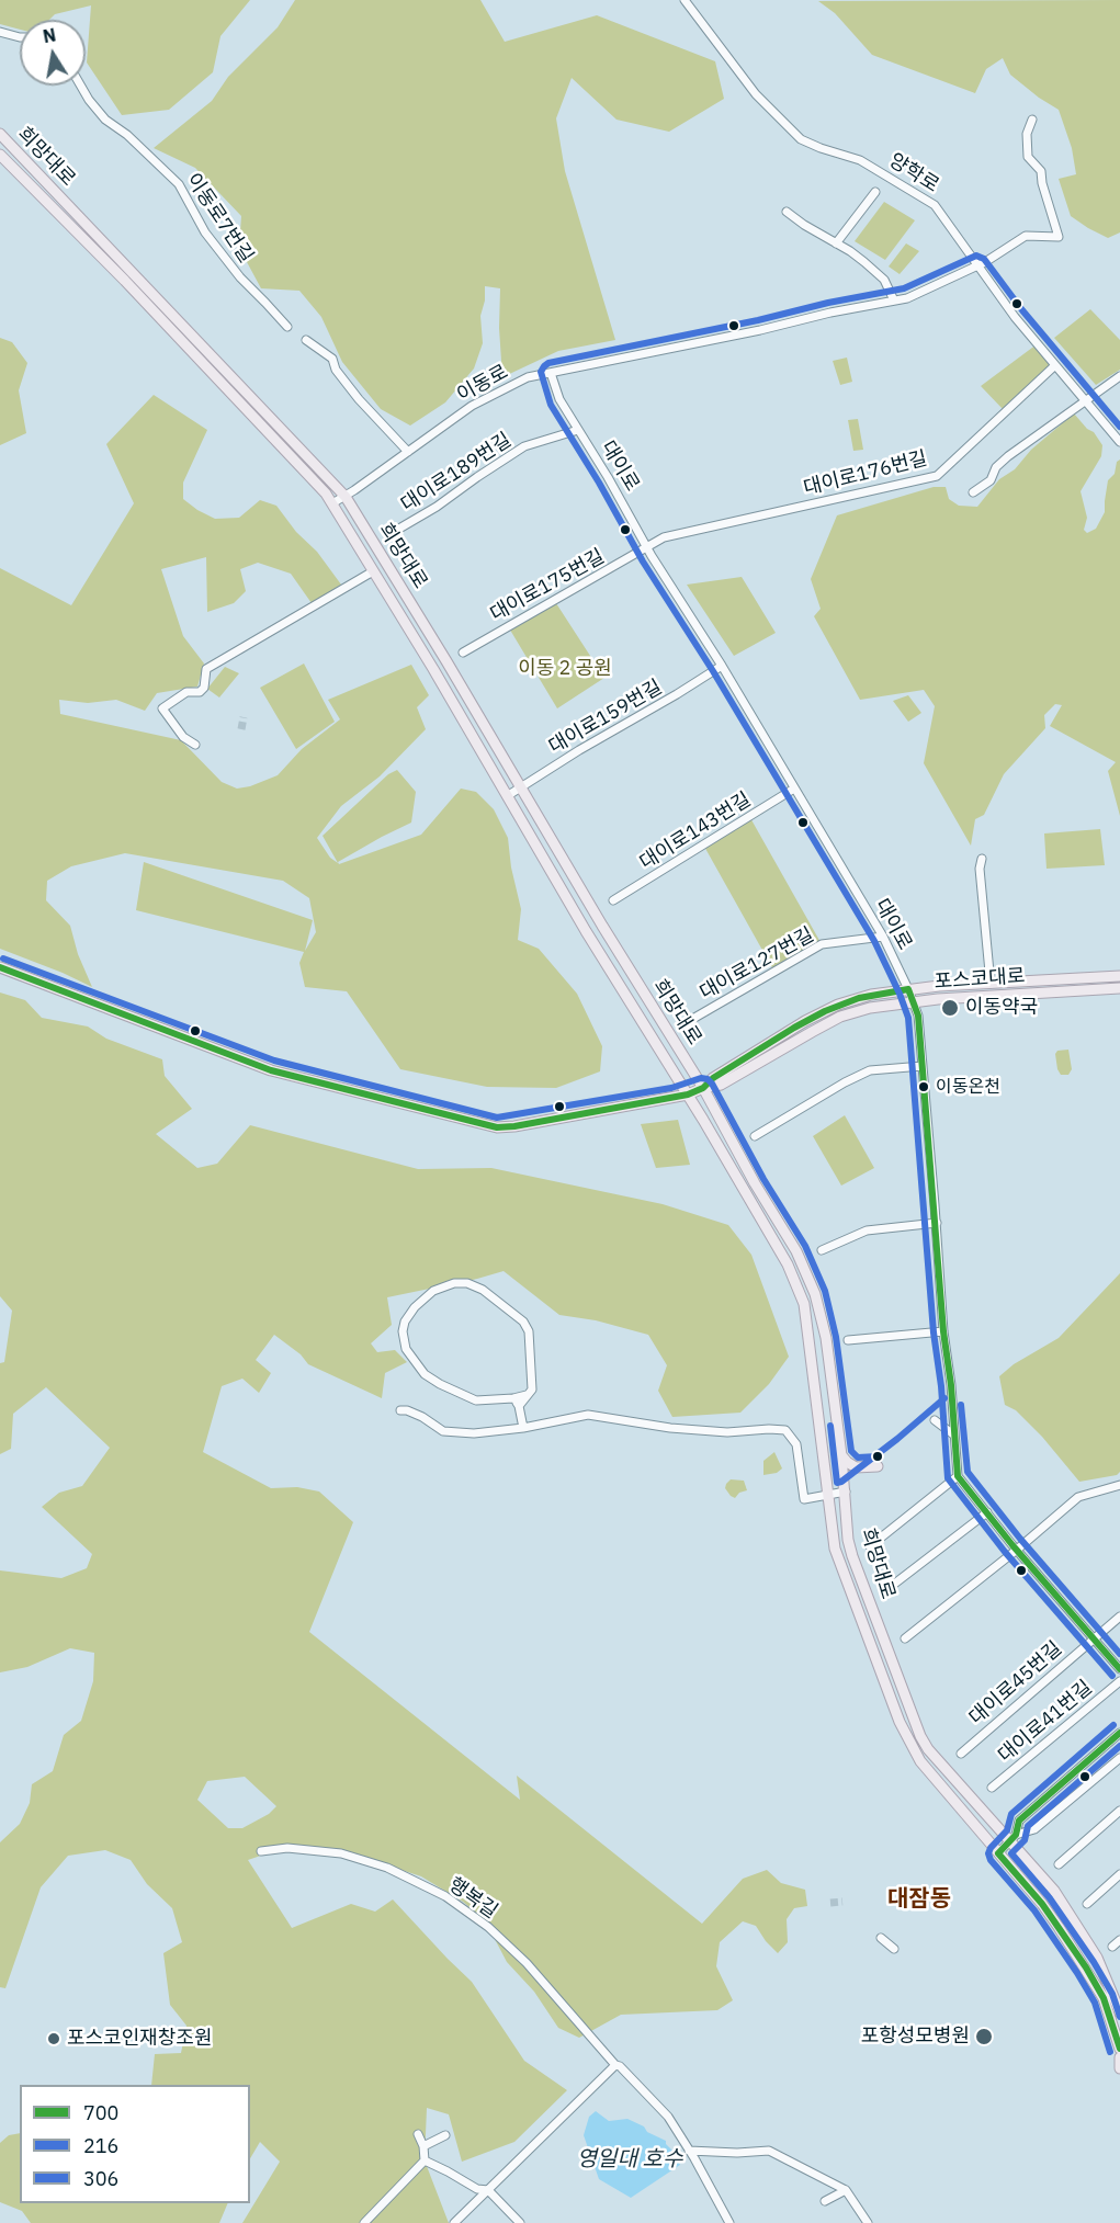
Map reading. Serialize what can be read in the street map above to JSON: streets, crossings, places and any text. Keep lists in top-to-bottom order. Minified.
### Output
{"streets":{"main road":["희망대로","포스코대로"],"street":["양학로","이동로7번길","이동로","대이로","대이로189번길","대이로176번길","대이로175번길","대이로159번길","대이로143번길","대이로127번길","대이로45번길","대이로41번길","행복길"]},"crossings":[["희망대로","이동로"],["희망대로","대이로159번길"],["희망대로","포스코대로"],["양학로","이동로"],["양학로","대이로176번길"],["이동로","대이로"],["대이로","대이로189번길"],["대이로","대이로176번길"],["대이로","대이로175번길"],["대이로","대이로159번길"],["대이로","대이로143번길"],["대이로","대이로127번길"],["대이로","포스코대로"],["대이로176번길","대이로175번길"]],"districts":["대잠동"],"water":["영일대 호수"],"parks":["이동 2 공원"],"places":["이동약국","이동온천","포항성모병원","포스코인재창조원"],"lines":["transit line 216","transit line 306","transit line 700"],"legend":["700","216","306"],"north":"top"}
